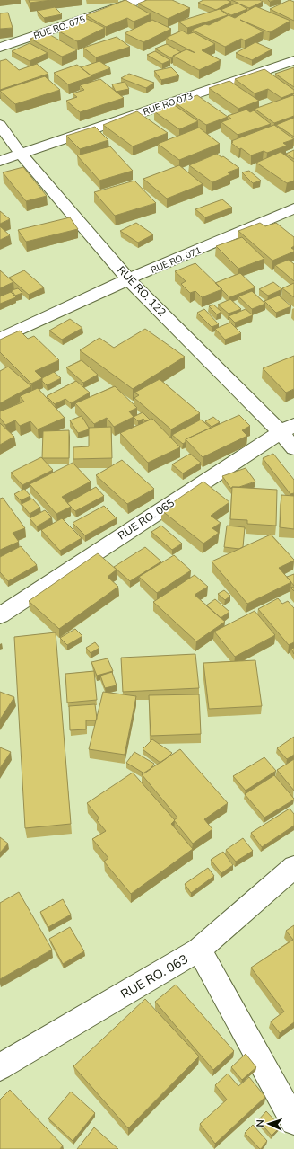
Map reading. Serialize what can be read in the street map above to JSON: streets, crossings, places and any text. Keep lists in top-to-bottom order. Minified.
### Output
{"streets":{"street":["RUE RO. 075","RUE RO 073","RUE RO. 071","RUE RO. 122","RUE RO. 065","RUE RO. 063"]},"crossings":[["RUE RO 073","RUE RO. 122"],["RUE RO. 071","RUE RO. 122"],["RUE RO. 122","RUE RO. 065"]],"north":"left"}
